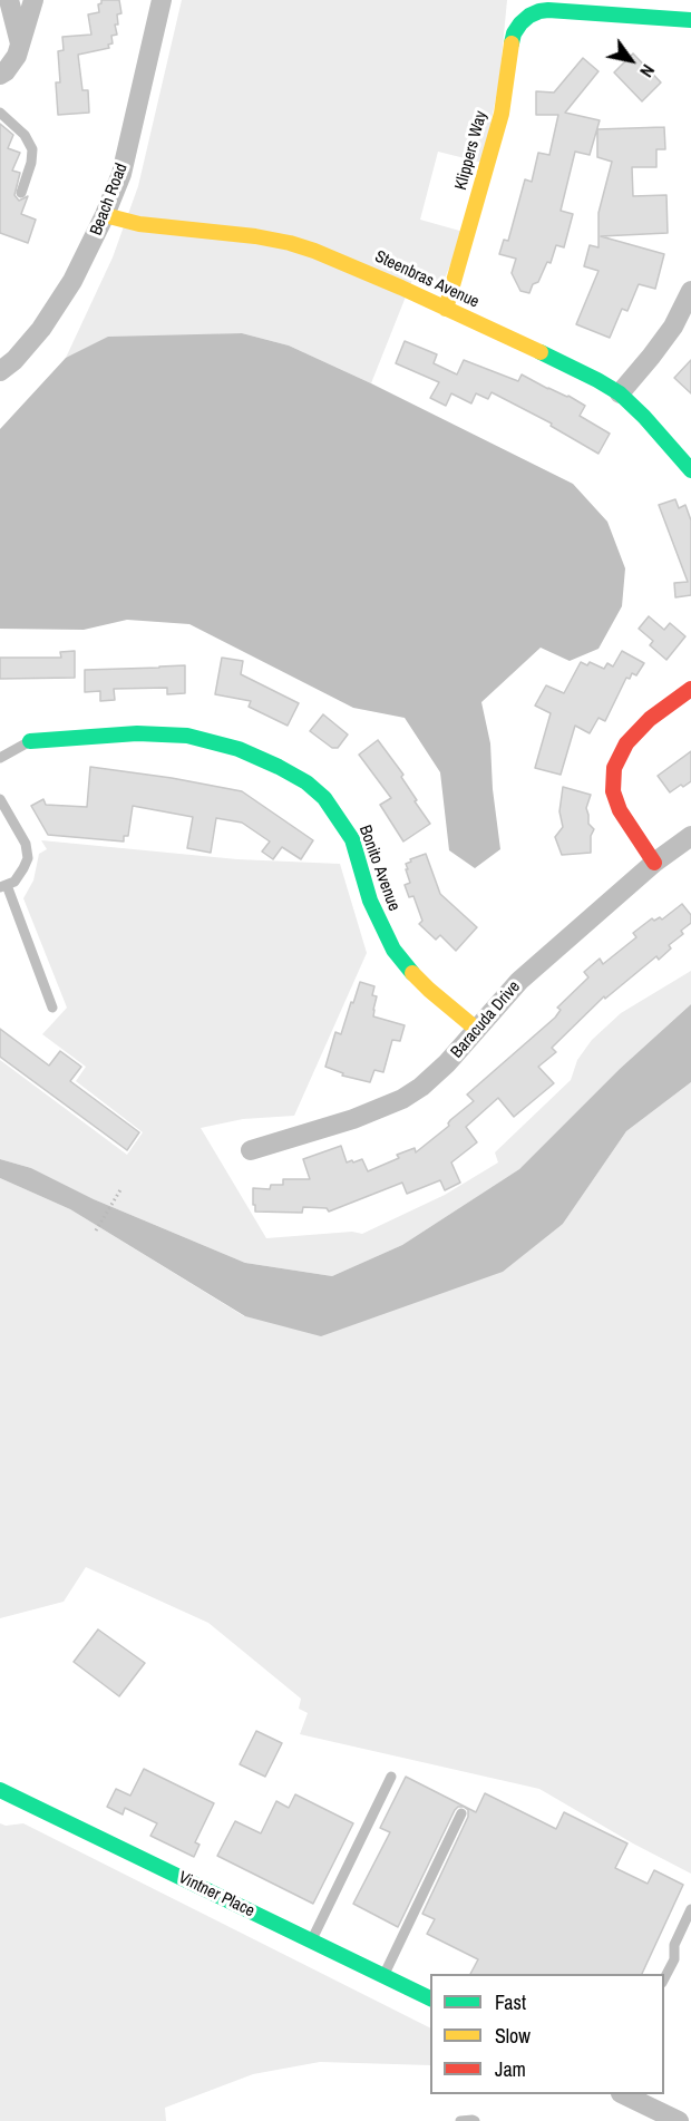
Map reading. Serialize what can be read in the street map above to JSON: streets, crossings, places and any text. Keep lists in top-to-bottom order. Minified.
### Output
{"streets":{"street":["Klippers Way","Beach Road","Steenbras Avenue","Bonito Avenue","Baracuda Drive","Vintner Place"]},"crossings":[["Klippers Way","Steenbras Avenue"],["Beach Road","Steenbras Avenue"],["Bonito Avenue","Baracuda Drive"]],"legend":["Fast","Slow","Jam"],"north":"bottom right"}
